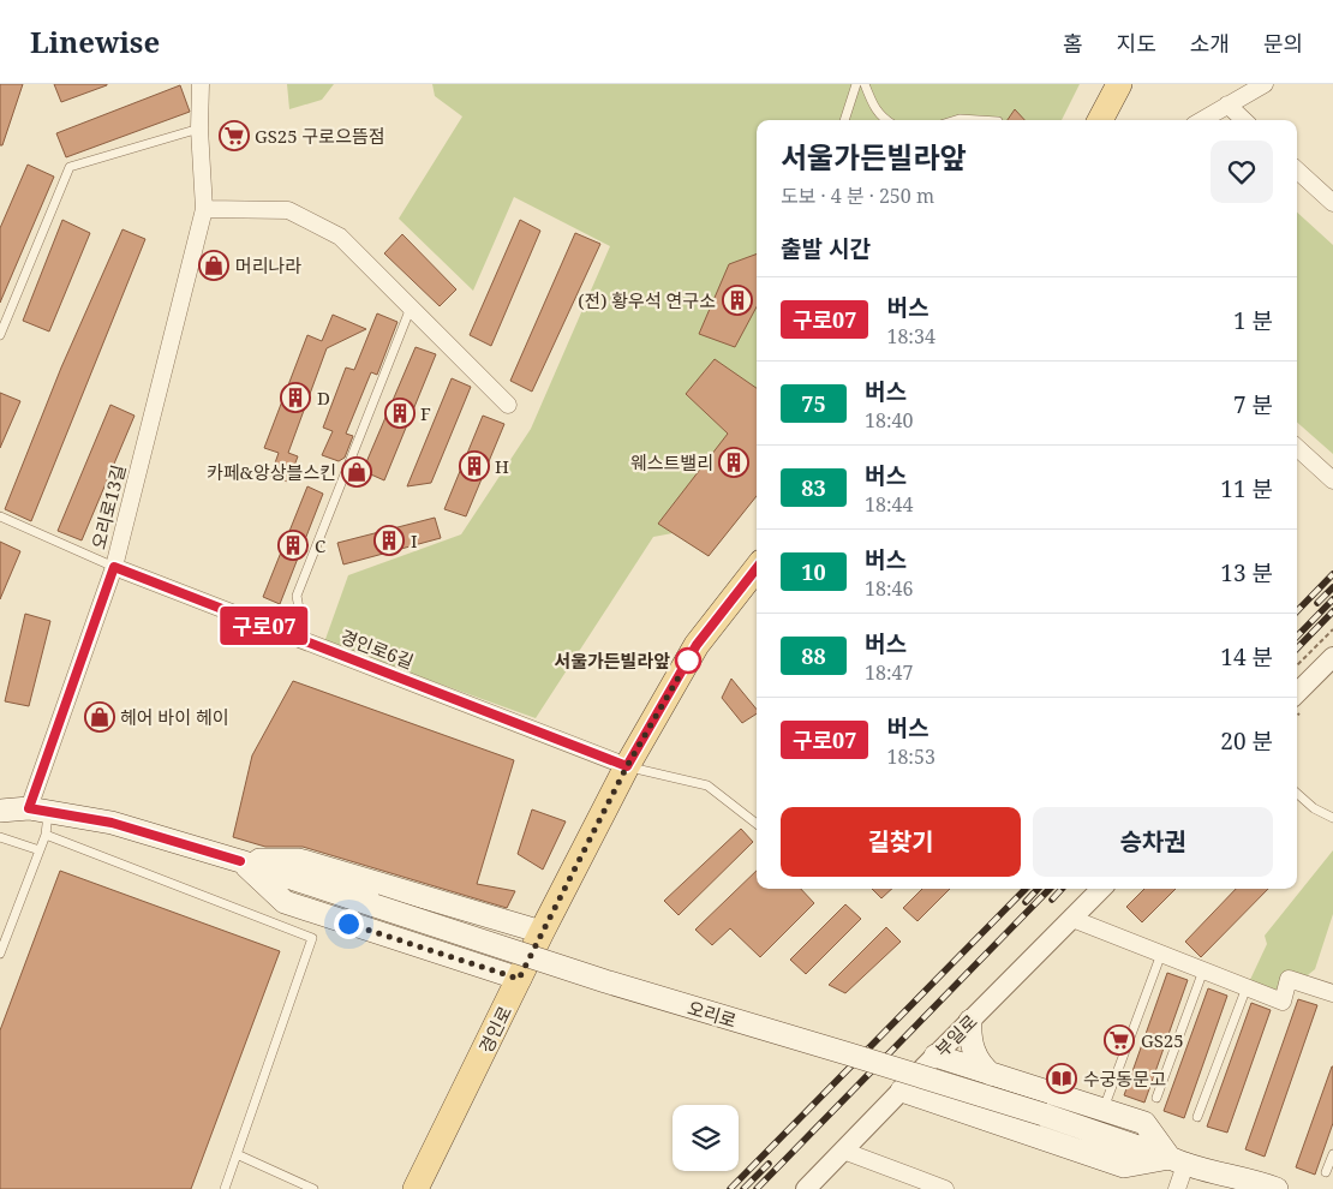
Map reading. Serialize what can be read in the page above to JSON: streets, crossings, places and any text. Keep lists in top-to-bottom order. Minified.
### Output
{"streets":{"main road":["오리로","경인로"],"street":["오리로13길","경인로6길","부일로"]},"crossings":[["오리로13길","경인로6길"],["오리로13길","오리로"],["경인로6길","경인로"],["오리로","경인로"]],"places":{"supermarket":["GS25 구로으뜸점","GS25"],"shop":["머리나라","카페&앙상블스킨","헤어 바이 헤이"],"building":["(전) 황우석 연구소","D","F","웨스트밸리","H","I","C"],"other":["서울가든빌라앞"],"library":["수궁동문고"]},"lines":["bus line 구로07"],"page":{"header":"Linewise","nav":["홈","지도","소개","문의"],"on_map":"구로07","heading":[["서울가든빌라앞","도보 · 4 분 · 250 m"],"출발 시간"],"list":[{"mark":"구로07","name":"버스","note":"18:34","value":"1 분"},{"mark":"75","name":"버스","note":"18:40","value":"7 분"},{"mark":"83","name":"버스","note":"18:44","value":"11 분"},{"mark":"10","name":"버스","note":"18:46","value":"13 분"},{"mark":"88","name":"버스","note":"18:47","value":"14 분"},{"mark":"구로07","name":"버스","note":"18:53","value":"20 분"}],"buttons":["길찾기","승차권"]}}
